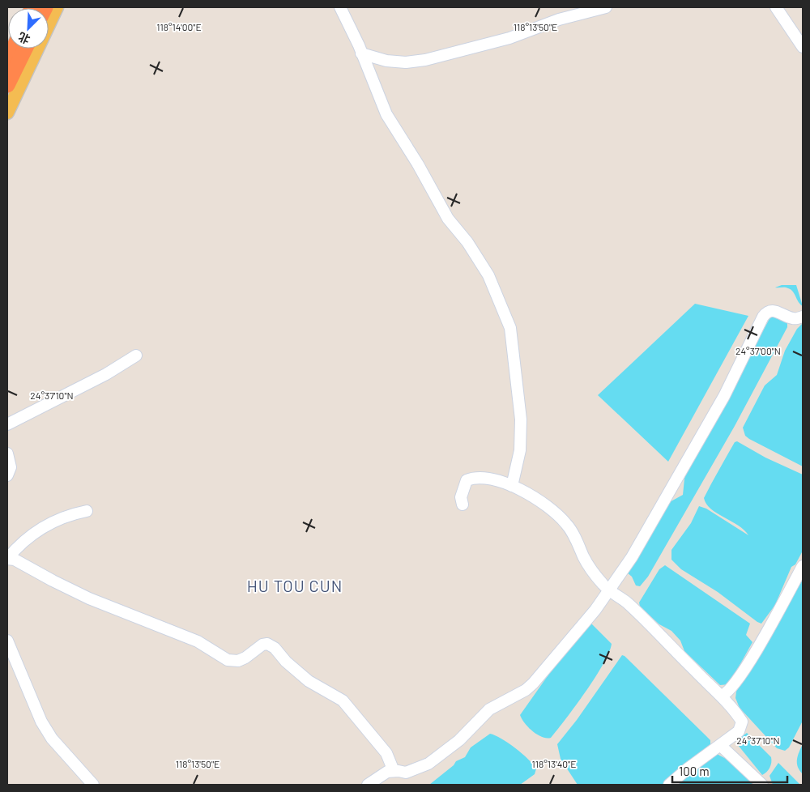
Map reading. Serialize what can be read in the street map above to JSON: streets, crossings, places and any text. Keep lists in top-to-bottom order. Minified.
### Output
{"districts":["HU TOU CUN"],"scale_bar":"100 m","north":"bottom left","coordinates":["118°14'00\"E","118°13'50\"E","24°37'00\"N","24°37'10\"N","118°13'40\"E"]}
